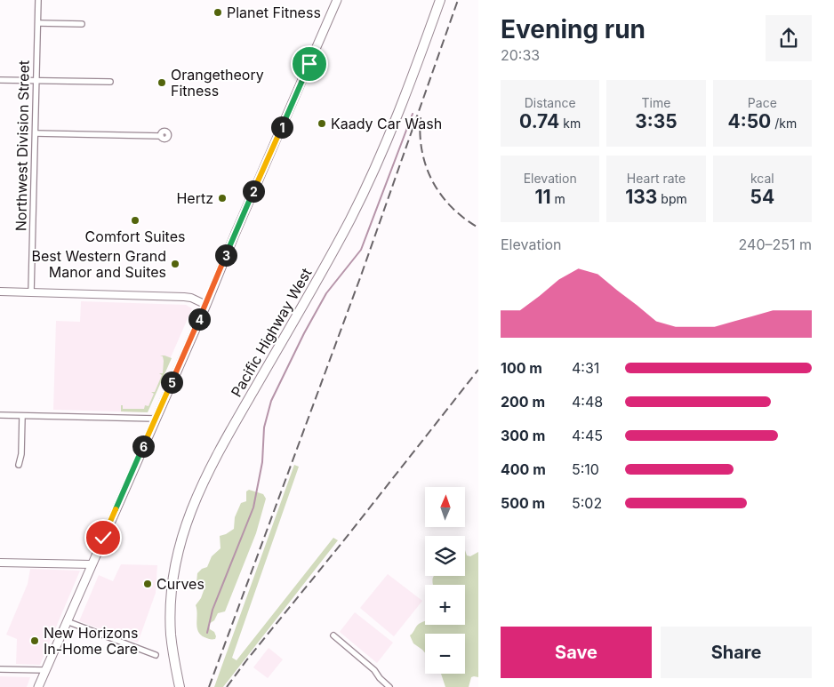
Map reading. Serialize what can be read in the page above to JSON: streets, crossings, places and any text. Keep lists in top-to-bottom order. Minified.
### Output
{"streets":{"highway":["Pacific Highway West"],"street":["Northwest Division Street"]},"places":["Planet Fitness","Orangetheory Fitness","Kaady Car Wash","Hertz","Comfort Suites","Best Western Grand Manor and Suites","Curves","New Horizons In-Home Care"],"north":"top","page":{"heading":["Evening run","20:33"],"stats":[["Distance","0.74 km"],["Time","3:35"],["Pace","4:50 /km"],["Elevation","11 m"],["Heart rate","133 bpm"],["kcal","54"]],"pins":["1","2","3","4","5","6"],"chart":["Elevation","240–251 m"],"list":[{"name":"100 m","note":"4:31"},{"name":"200 m","note":"4:48"},{"name":"300 m","note":"4:45"},{"name":"400 m","note":"5:10"},{"name":"500 m","note":"5:02"}],"map_buttons":["+","−"],"buttons":["Save","Share"]}}
